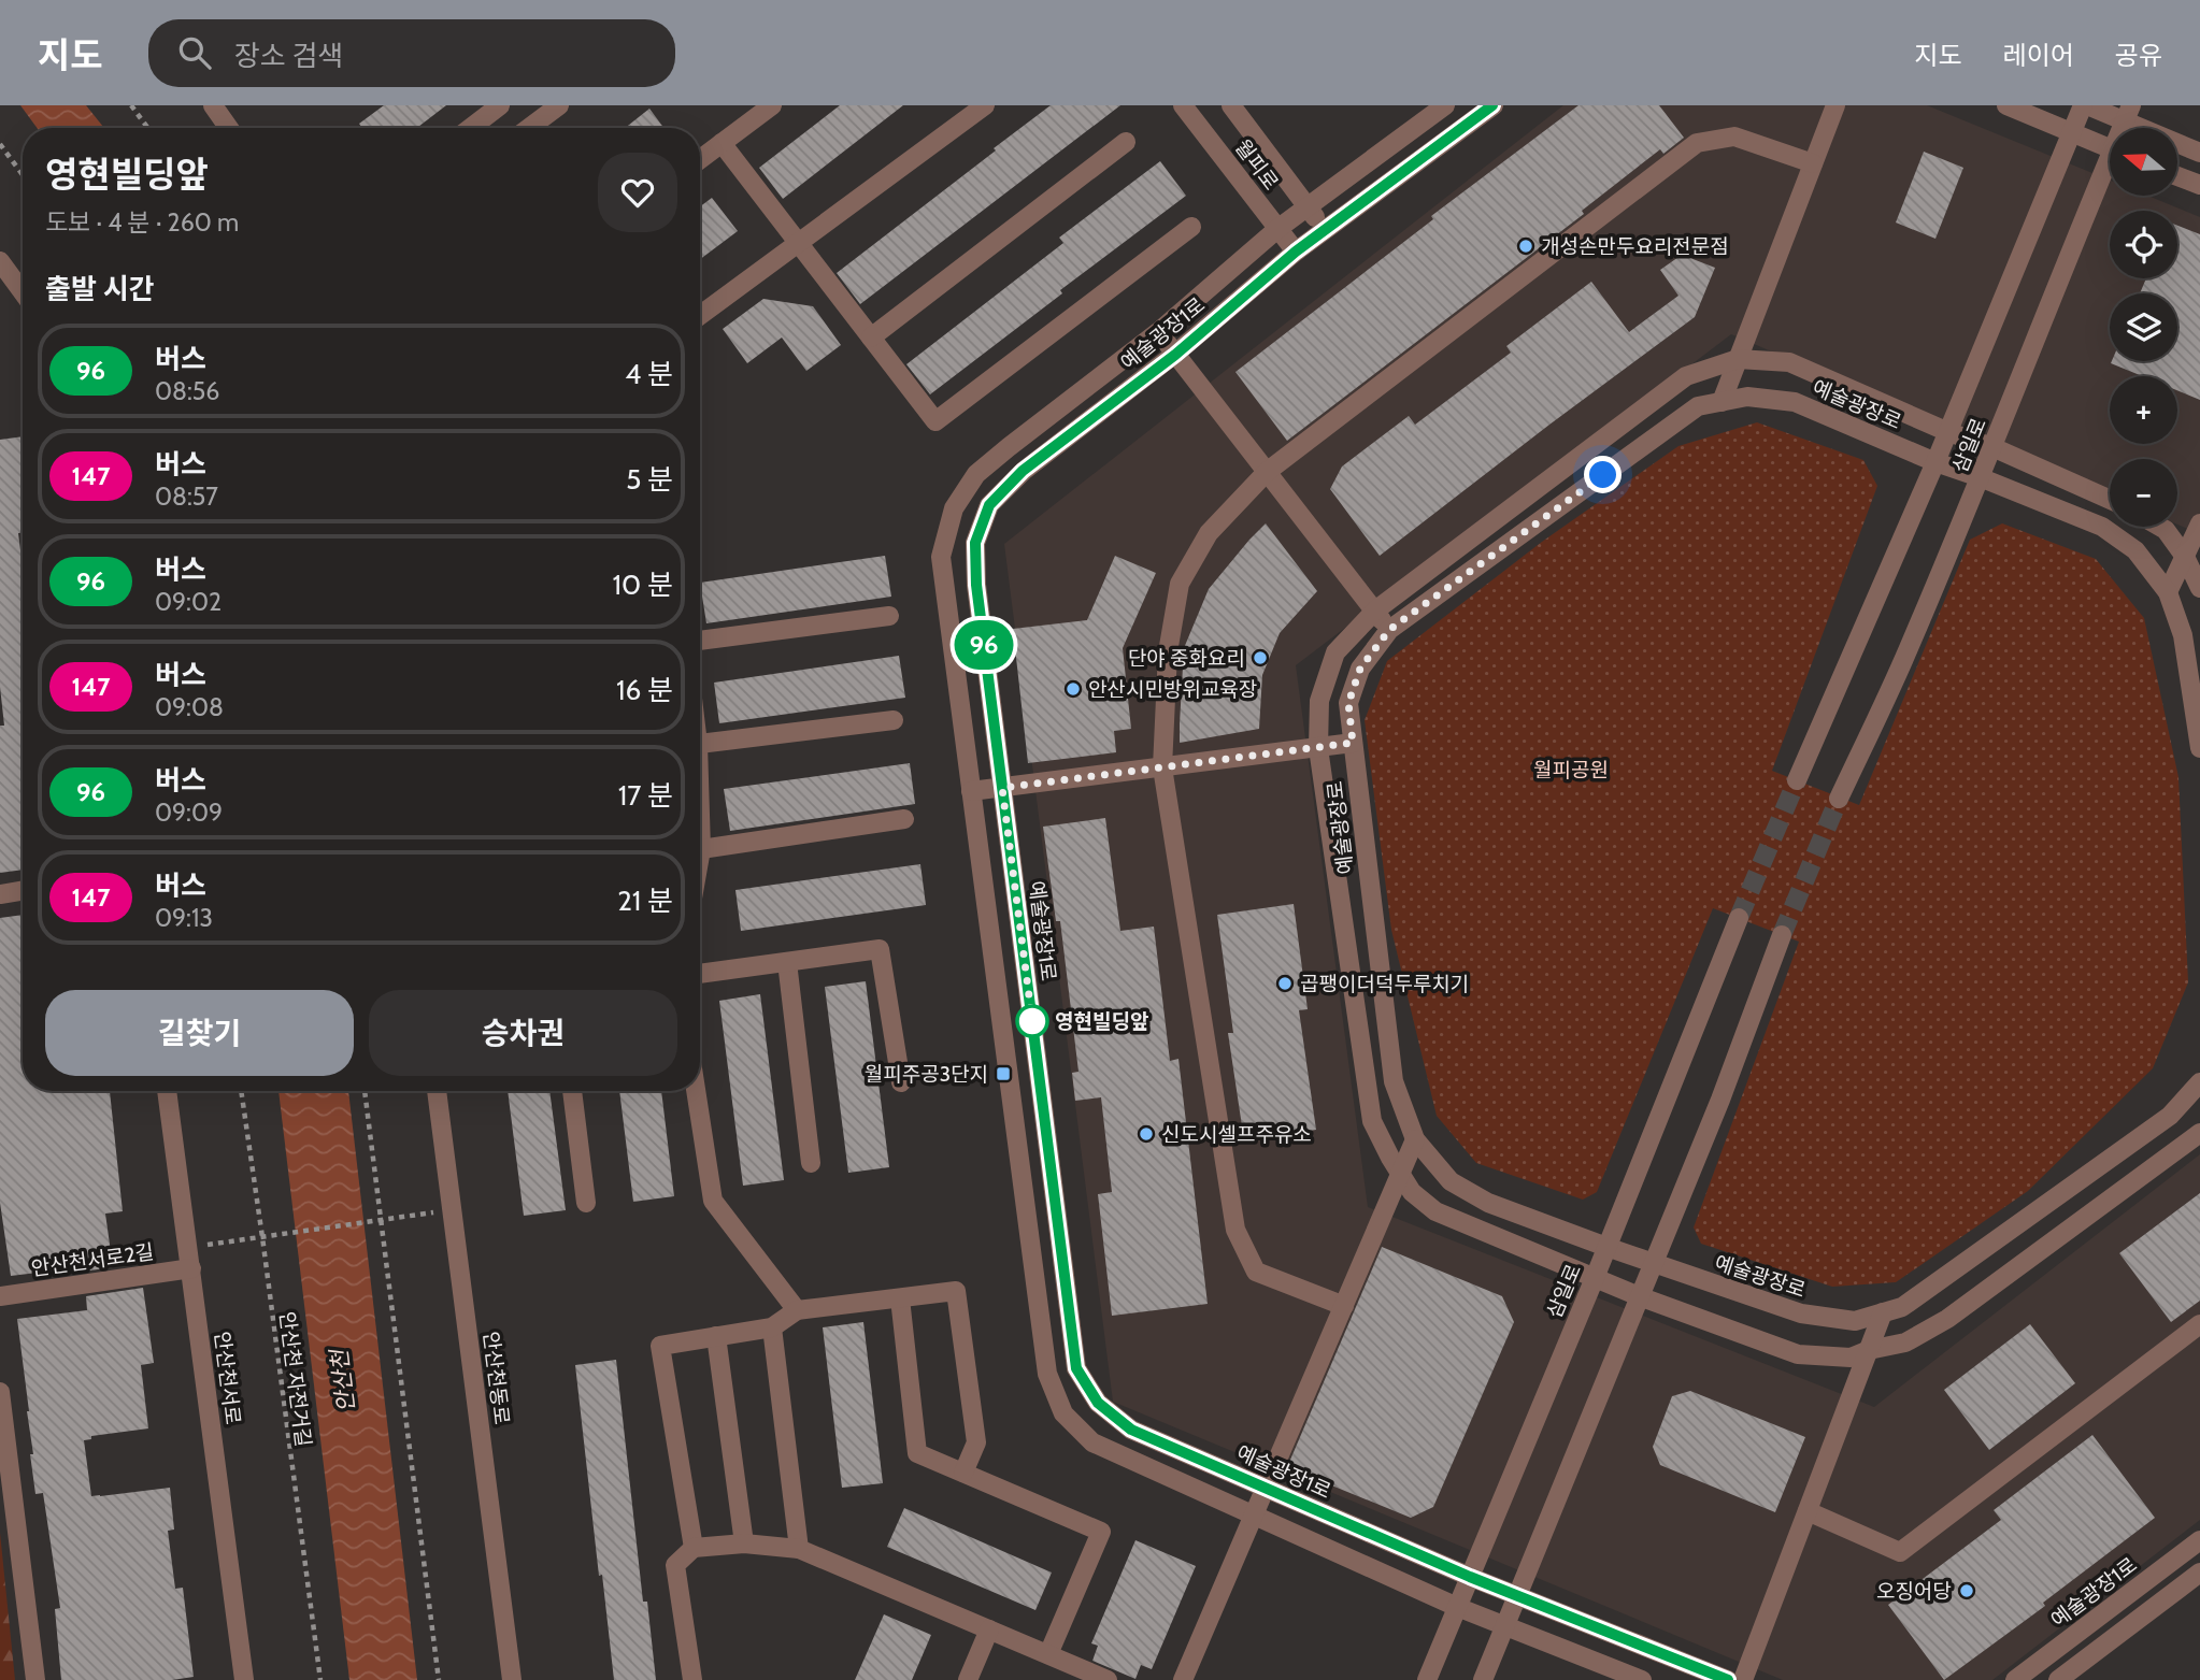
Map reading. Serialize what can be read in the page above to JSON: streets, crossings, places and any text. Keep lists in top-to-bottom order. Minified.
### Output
{"streets":{"street":["월피로","예술광장1로","예술광장로","삼일로","안산천서로2길","안산천서로","안산천동로"],"path":["안산천 자전거길"]},"crossings":[["월피로","예술광장1로"],["예술광장1로","삼일로"],["예술광장로","삼일로"],["안산천서로2길","안산천서로"]],"water":["안산천"],"parks":["월피공원"],"places":{"other":["개성손만두요리전문점","단야 중화요리","안산시민방위교육장","곱팽이더덕두루치기","영현빌딩앞","신도시셀프주유소","오징어당"],"transit":["월피주공3단지"]},"lines":["bus line 96"],"north":"left","page":{"header":"지도","search":"장소 검색","nav":["지도","레이어","공유"],"on_map":"96","map_buttons":["+","−"],"heading":[["영현빌딩앞","도보 · 4 분 · 260 m"],"출발 시간"],"list":[{"mark":"96","name":"버스","note":"08:56","value":"4 분"},{"mark":"147","name":"버스","note":"08:57","value":"5 분"},{"mark":"96","name":"버스","note":"09:02","value":"10 분"},{"mark":"147","name":"버스","note":"09:08","value":"16 분"},{"mark":"96","name":"버스","note":"09:09","value":"17 분"},{"mark":"147","name":"버스","note":"09:13","value":"21 분"}],"buttons":["길찾기","승차권"]}}
